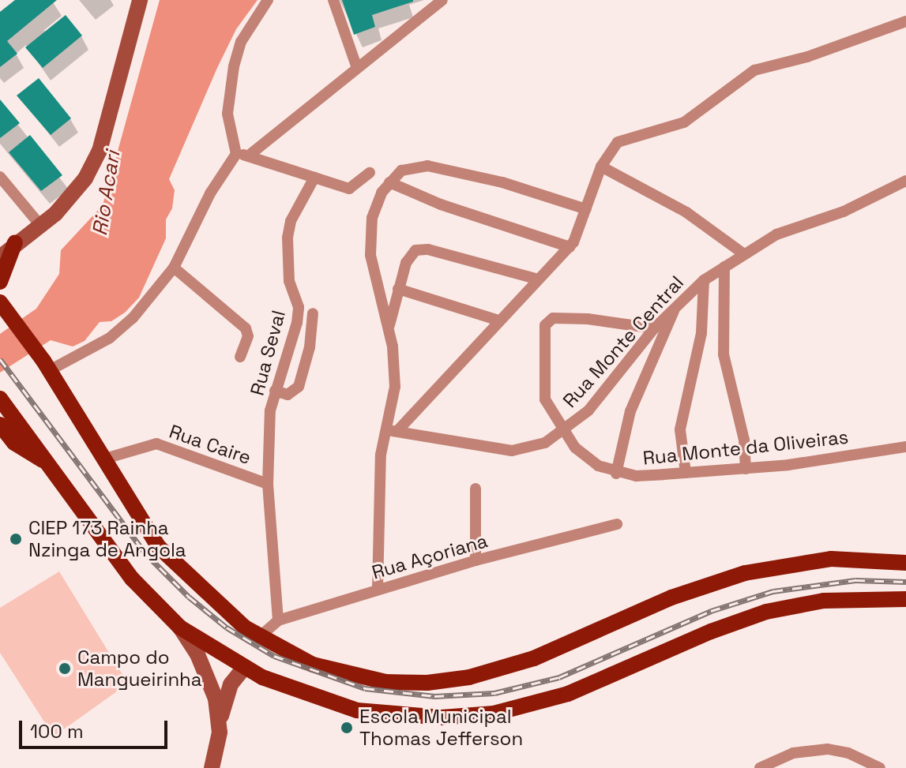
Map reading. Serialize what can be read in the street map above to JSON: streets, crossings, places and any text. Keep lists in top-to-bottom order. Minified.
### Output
{"streets":{"street":["Rua Monte Central","Rua Seval","Rua Caire","Rua Monte da Oliveiras","Rua Açoriana"]},"crossings":[["Rua Monte Central","Rua Monte da Oliveiras"],["Rua Seval","Rua Caire"],["Rua Seval","Rua Açoriana"]],"water":["Rio Acari"],"places":["CIEP 173 Rainha Nzinga de Angola","Campo do Mangueirinha","Escola Municipal Thomas Jefferson"],"scale_bar":"100 m"}
